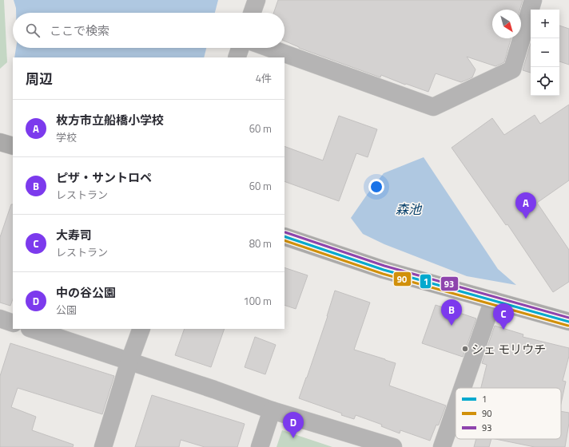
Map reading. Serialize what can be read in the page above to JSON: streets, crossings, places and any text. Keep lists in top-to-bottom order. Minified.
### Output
{"water":["森池"],"places":["シェ モリウチ"],"lines":["transit line 93","transit line 1","transit line 90"],"legend":["1","90","93"],"north":"bottom right","page":{"map_buttons":["+","−"],"search":"ここで検索","heading":["周辺","4件"],"list":[{"mark":"A","name":"枚方市立船橋小学校","note":"学校","value":"60 m"},{"mark":"B","name":"ピザ・サントロペ","note":"レストラン","value":"60 m"},{"mark":"C","name":"大寿司","note":"レストラン","value":"80 m"},{"mark":"D","name":"中の谷公園","note":"公園","value":"100 m"}],"pins":["A","B","C","D"]}}
